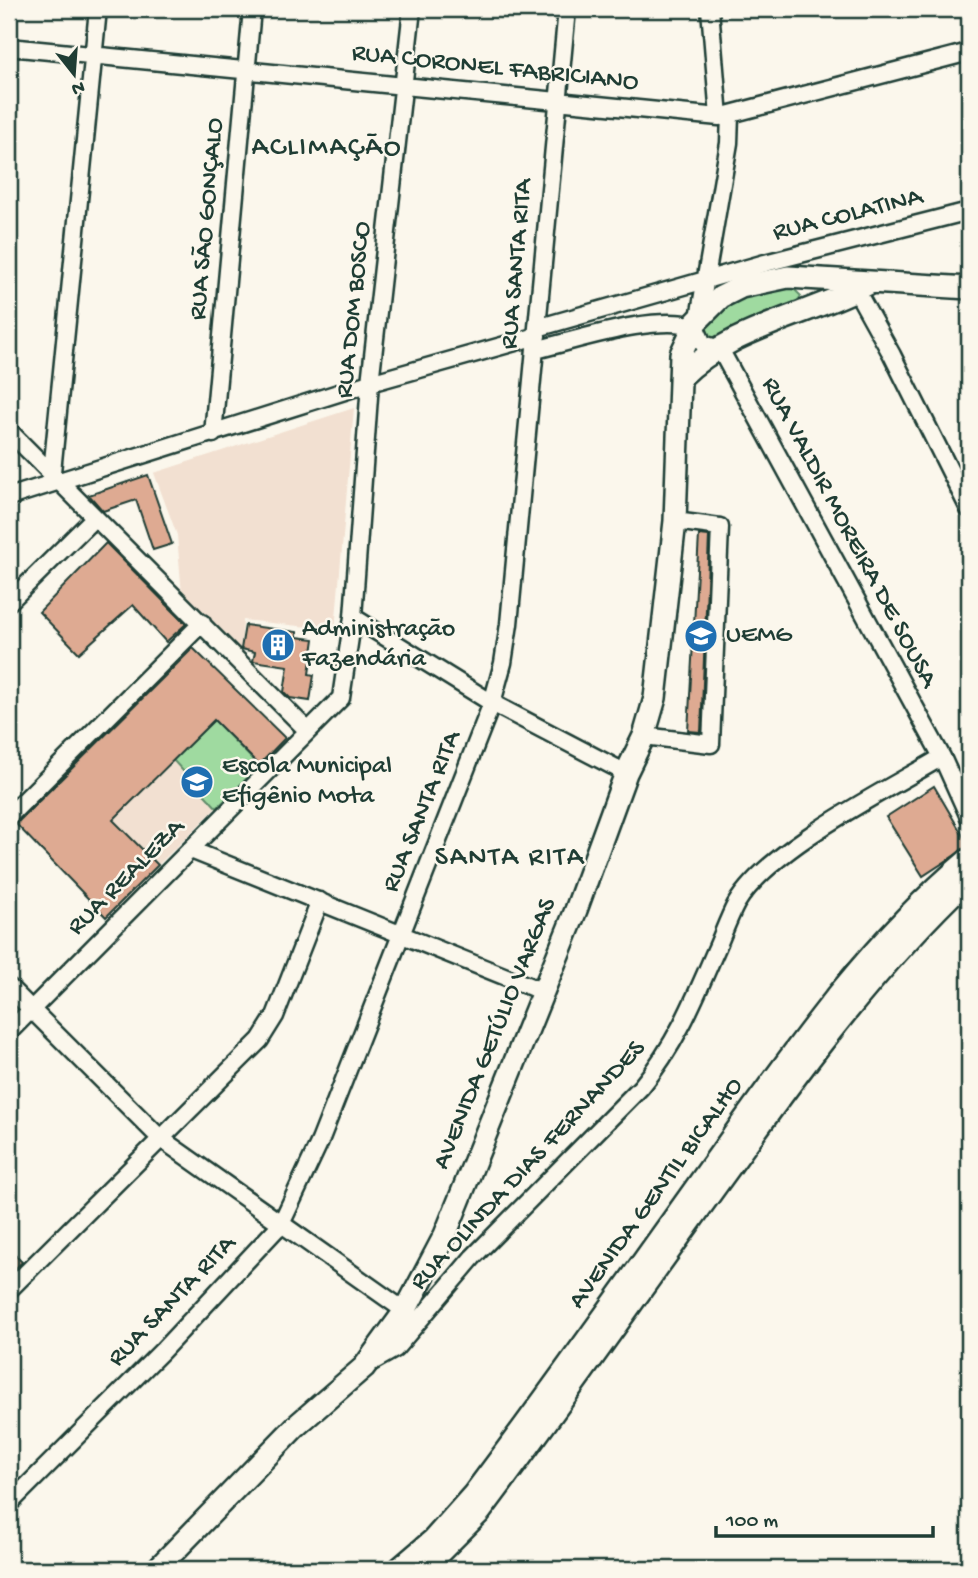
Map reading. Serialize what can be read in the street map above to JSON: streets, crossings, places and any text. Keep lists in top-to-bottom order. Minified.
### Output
{"streets":{"street":["RUA CORONEL FABRICIANO","RUA COLATINA","RUA SÃO GONÇALO","RUA SANTA RITA","RUA DOM BOSCO","RUA VALDIR MOREIRA DE SOUSA","RUA REALEZA","AVENIDA GETÚLIO VARGAS","RUA OLINDA DIAS FERNANDES","AVENIDA GENTIL BICALHO"]},"crossings":[["RUA CORONEL FABRICIANO","RUA SÃO GONÇALO"],["RUA CORONEL FABRICIANO","RUA SANTA RITA"],["RUA CORONEL FABRICIANO","RUA DOM BOSCO"],["RUA DOM BOSCO","RUA REALEZA"],["RUA VALDIR MOREIRA DE SOUSA","RUA OLINDA DIAS FERNANDES"],["AVENIDA GETÚLIO VARGAS","RUA OLINDA DIAS FERNANDES"]],"districts":["ACLIMAÇÃO","SANTA RITA"],"places":{"school or university":["UEMG","Escola Municipal Efigênio Mota"],"building":["Administração Fazendária"]},"scale_bar":"100 m","north":"bottom"}
